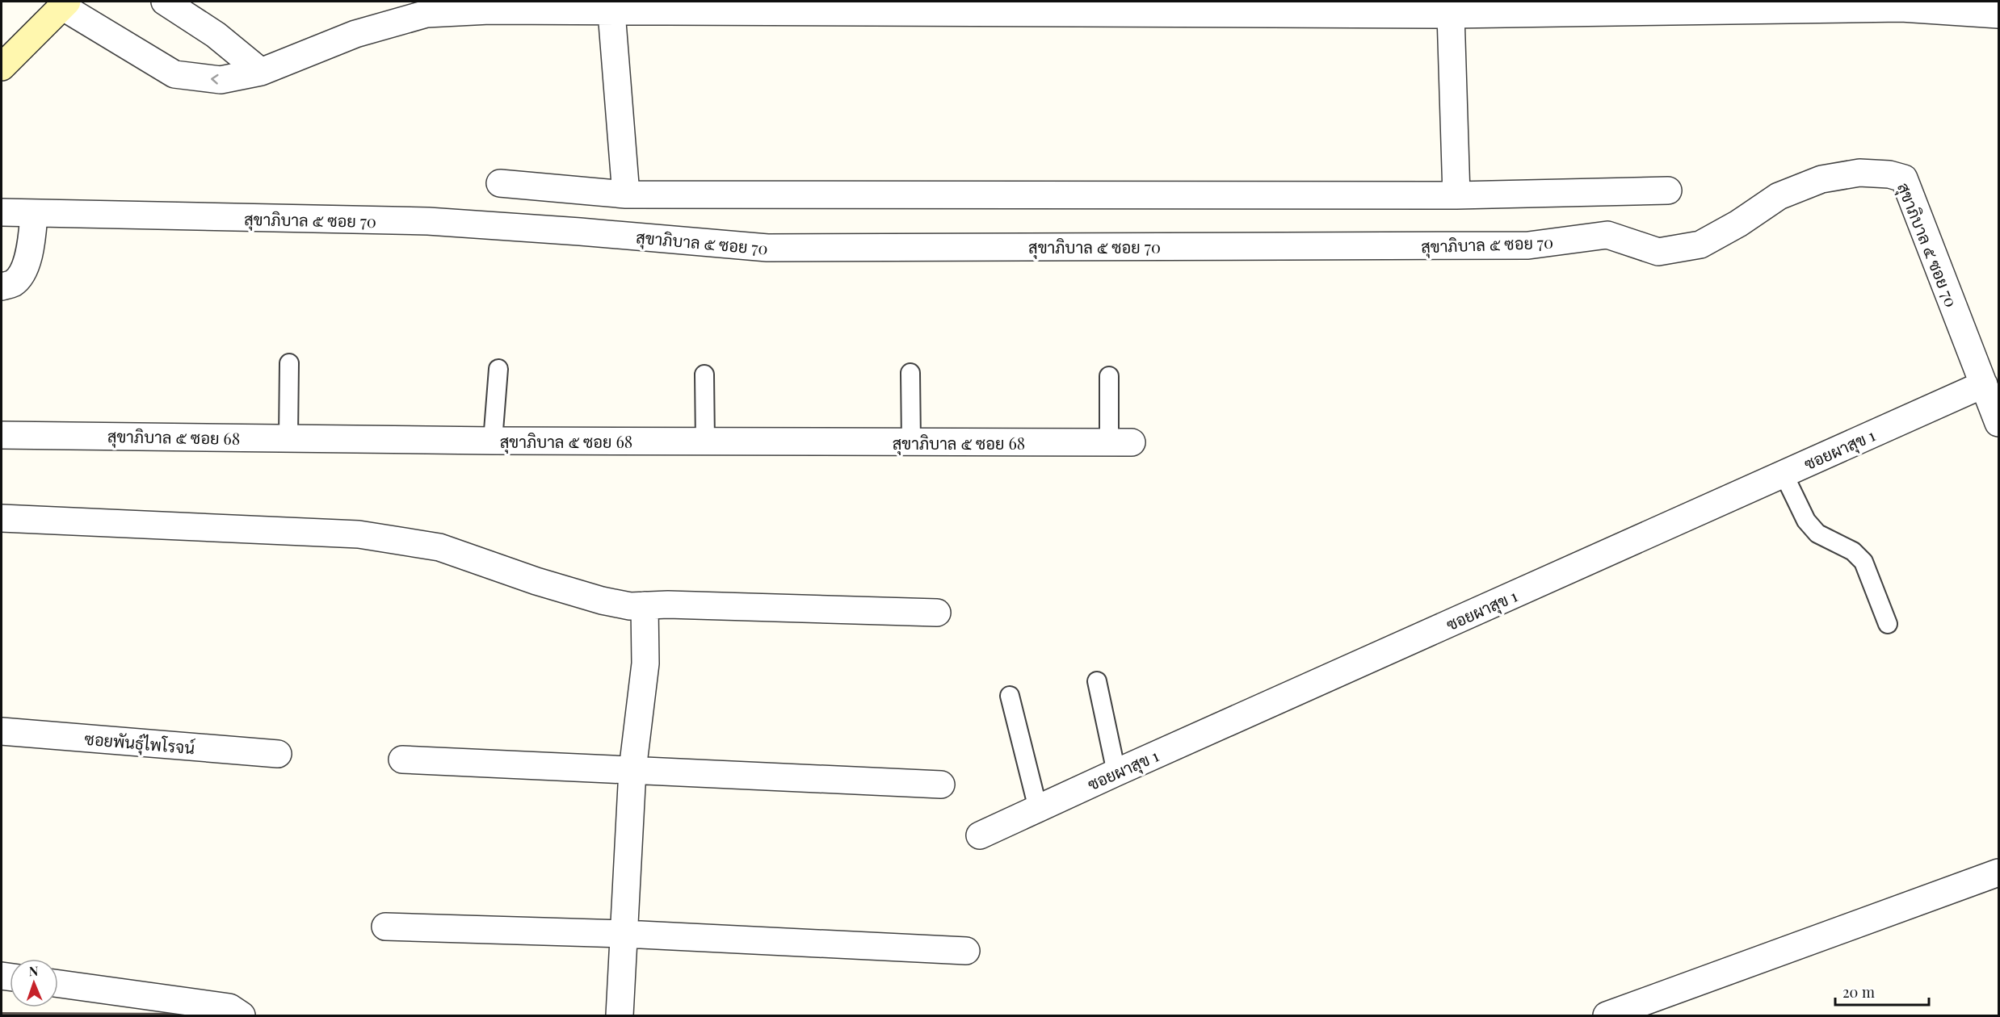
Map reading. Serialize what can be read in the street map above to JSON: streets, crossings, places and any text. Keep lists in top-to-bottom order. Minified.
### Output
{"streets":{"street":["สุขาภิบาล ๕ ซอย 70","สุขาภิบาล ๕ ซอย 68","ซอยผาสุข 1","ซอยพันธ์ุไพโรจน์"]},"crossings":[["สุขาภิบาล ๕ ซอย 70","ซอยผาสุข 1"]],"scale_bar":"20 m","north":"top"}
